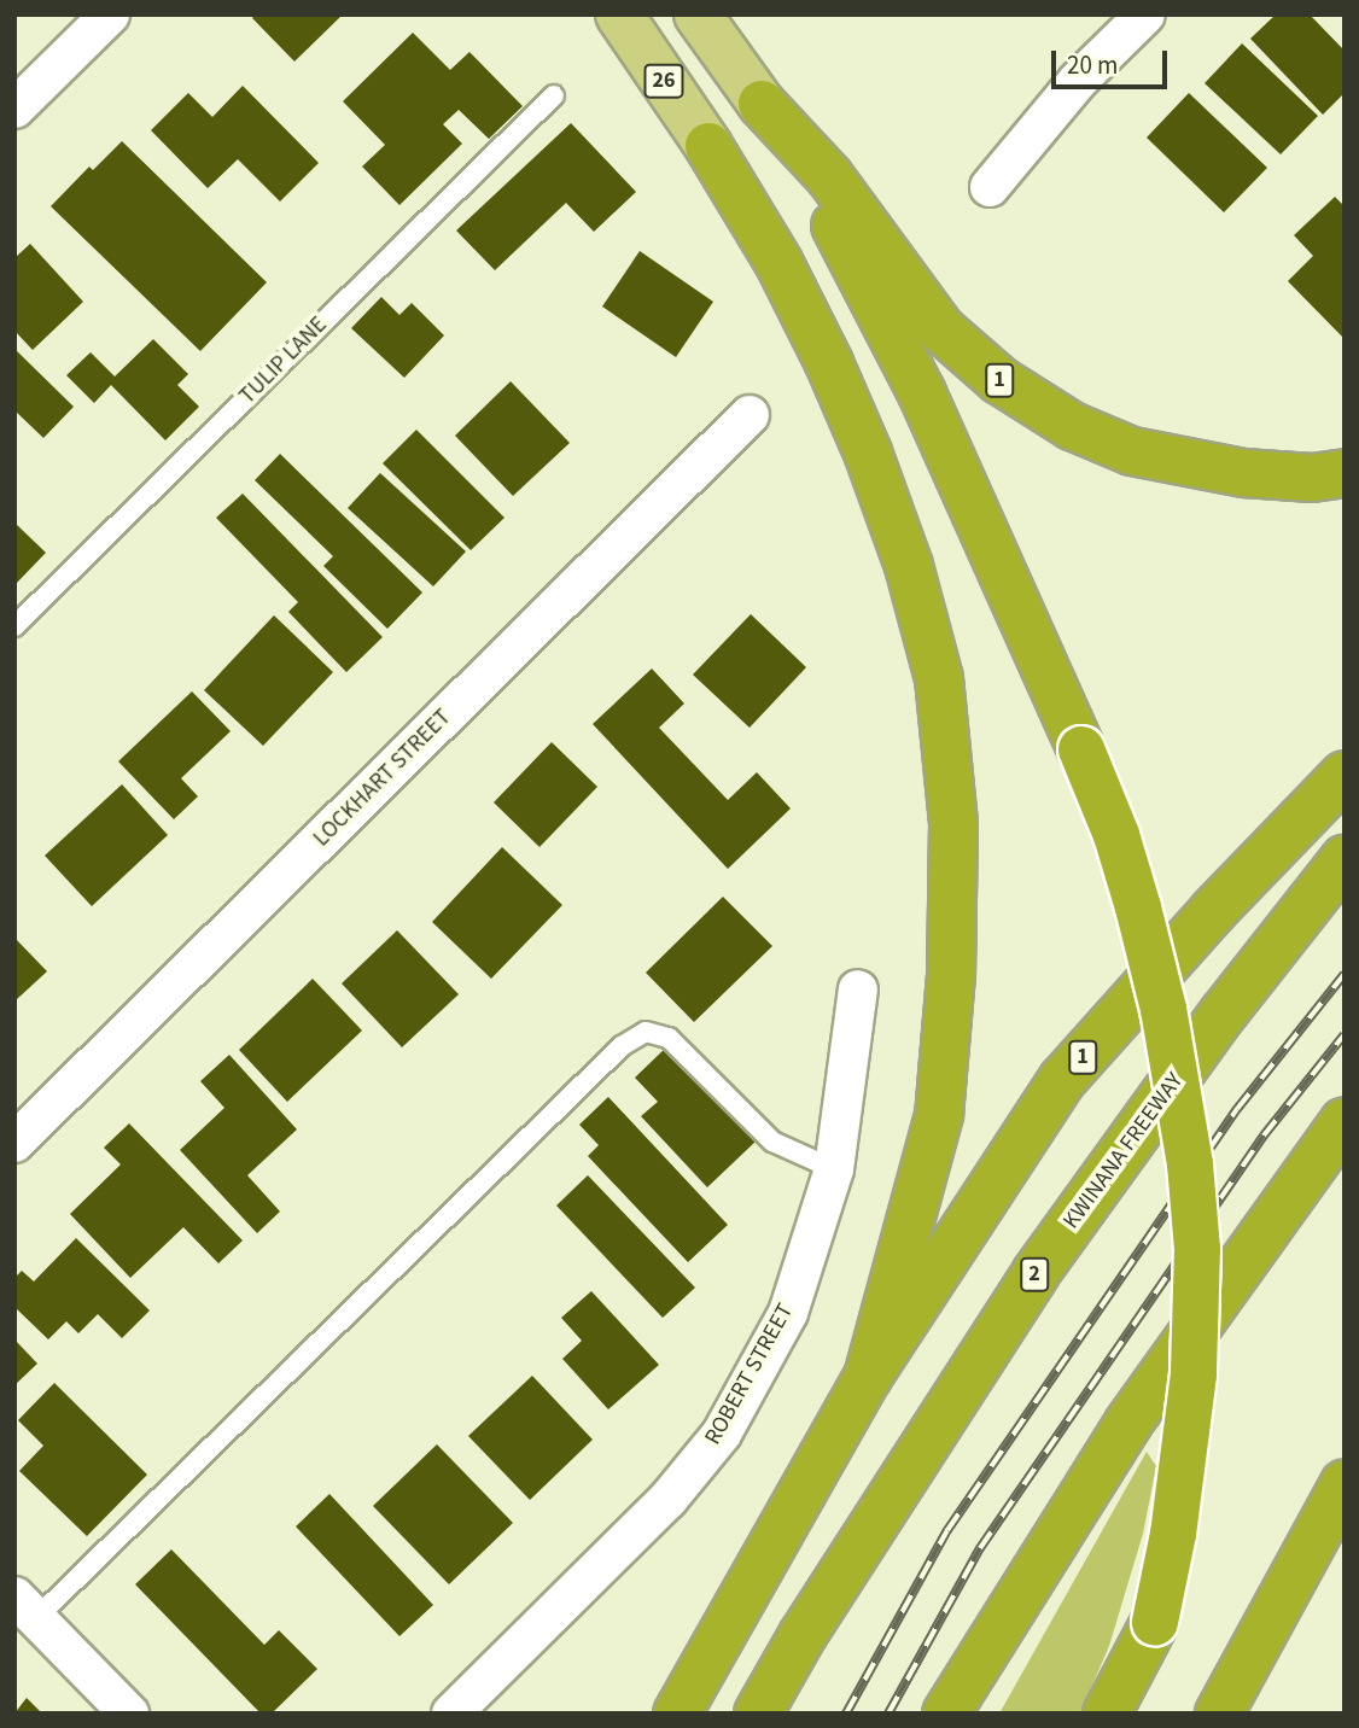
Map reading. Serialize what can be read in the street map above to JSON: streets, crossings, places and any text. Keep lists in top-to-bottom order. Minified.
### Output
{"streets":{"highway":["1","KWINANA FREEWAY","2"],"main road":["26"],"street":["LOCKHART STREET","ROBERT STREET"],"lane":["TULIP LANE"]},"scale_bar":"20 m"}
